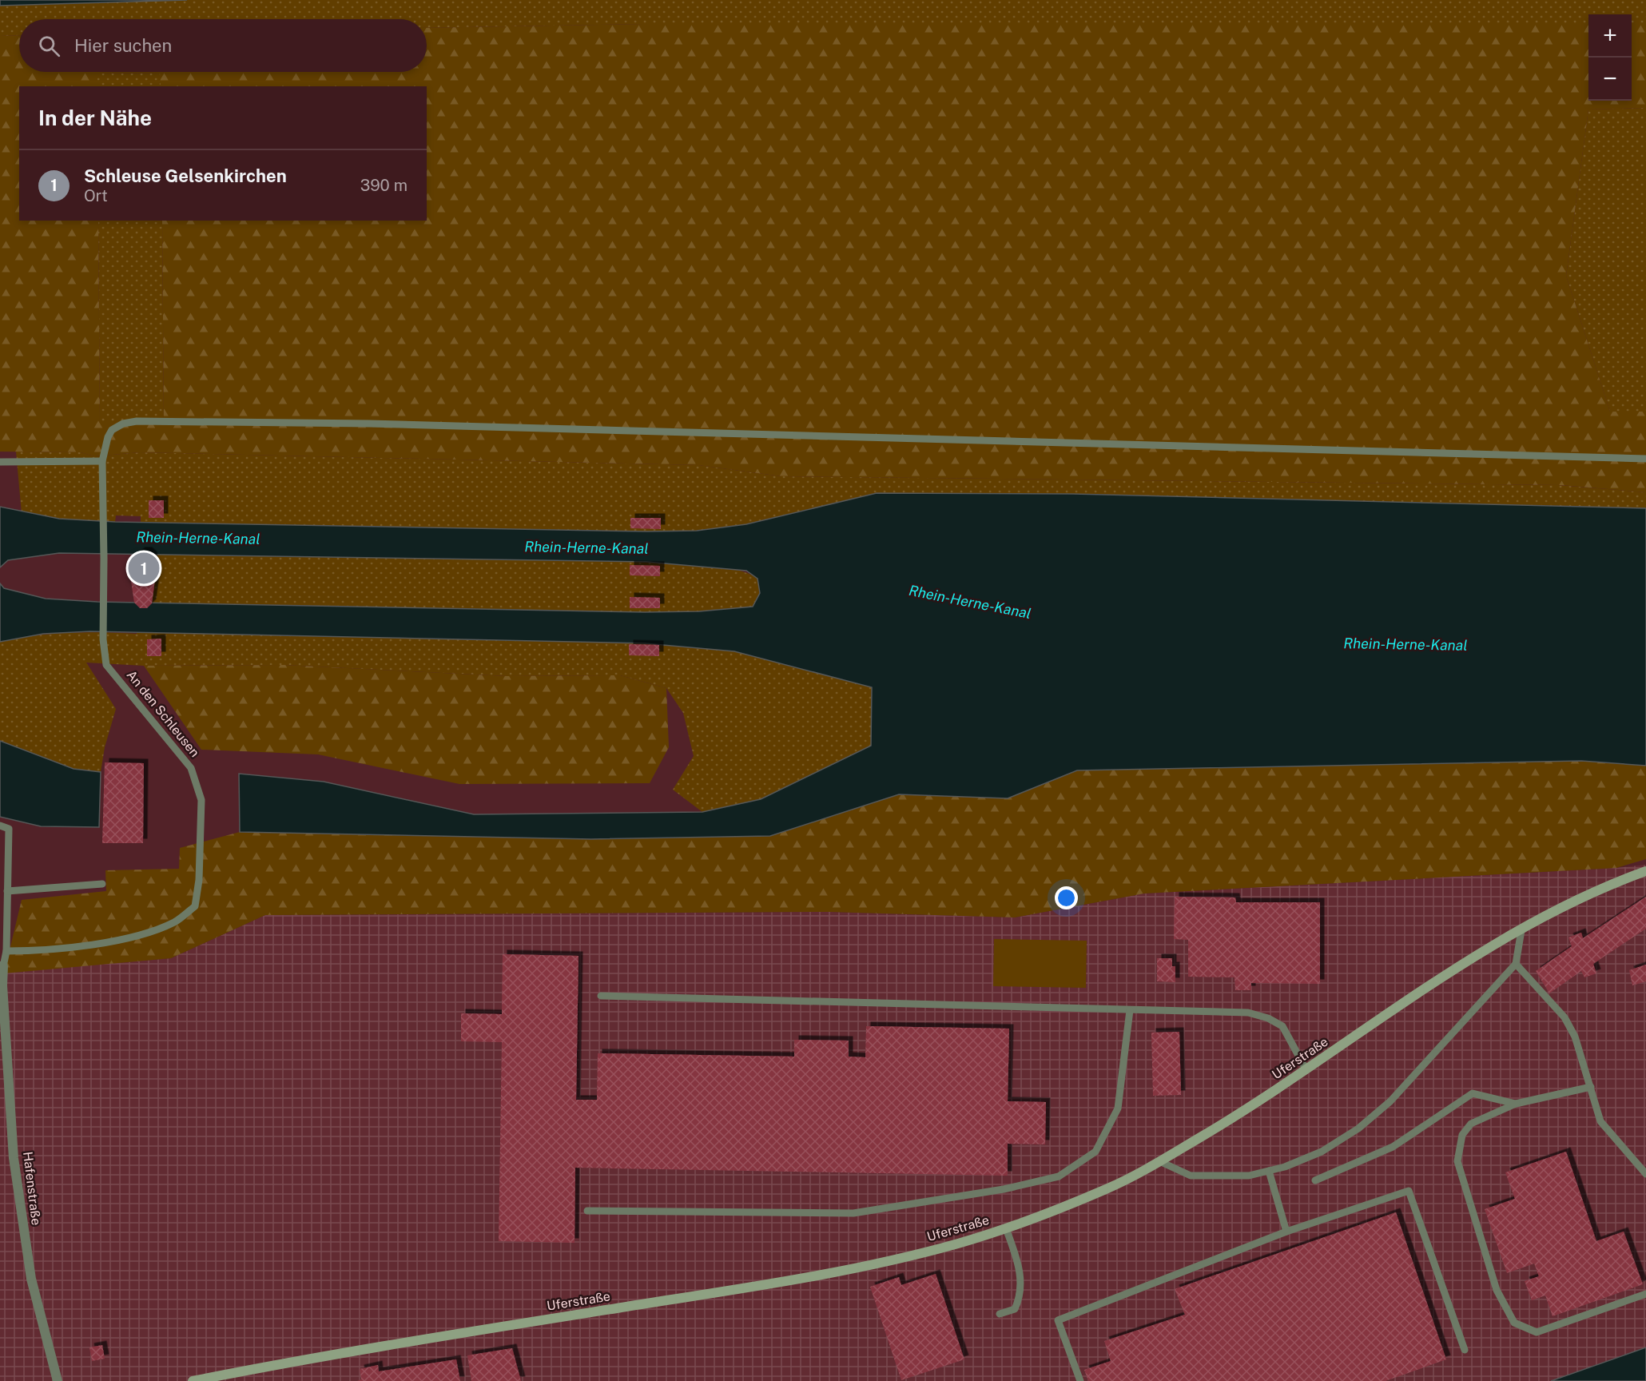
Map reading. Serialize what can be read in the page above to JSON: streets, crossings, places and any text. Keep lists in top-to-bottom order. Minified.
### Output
{"streets":{"main road":["Uferstraße"],"street":["Hafenstraße"],"lane":["An den Schleusen"]},"water":["Rhein-Herne-Kanal"],"page":{"map_buttons":["+","−"],"search":"Hier suchen","heading":"In der Nähe","list":[{"mark":"1","name":"Schleuse Gelsenkirchen","note":"Ort","value":"390 m"}],"pins":"1"}}
